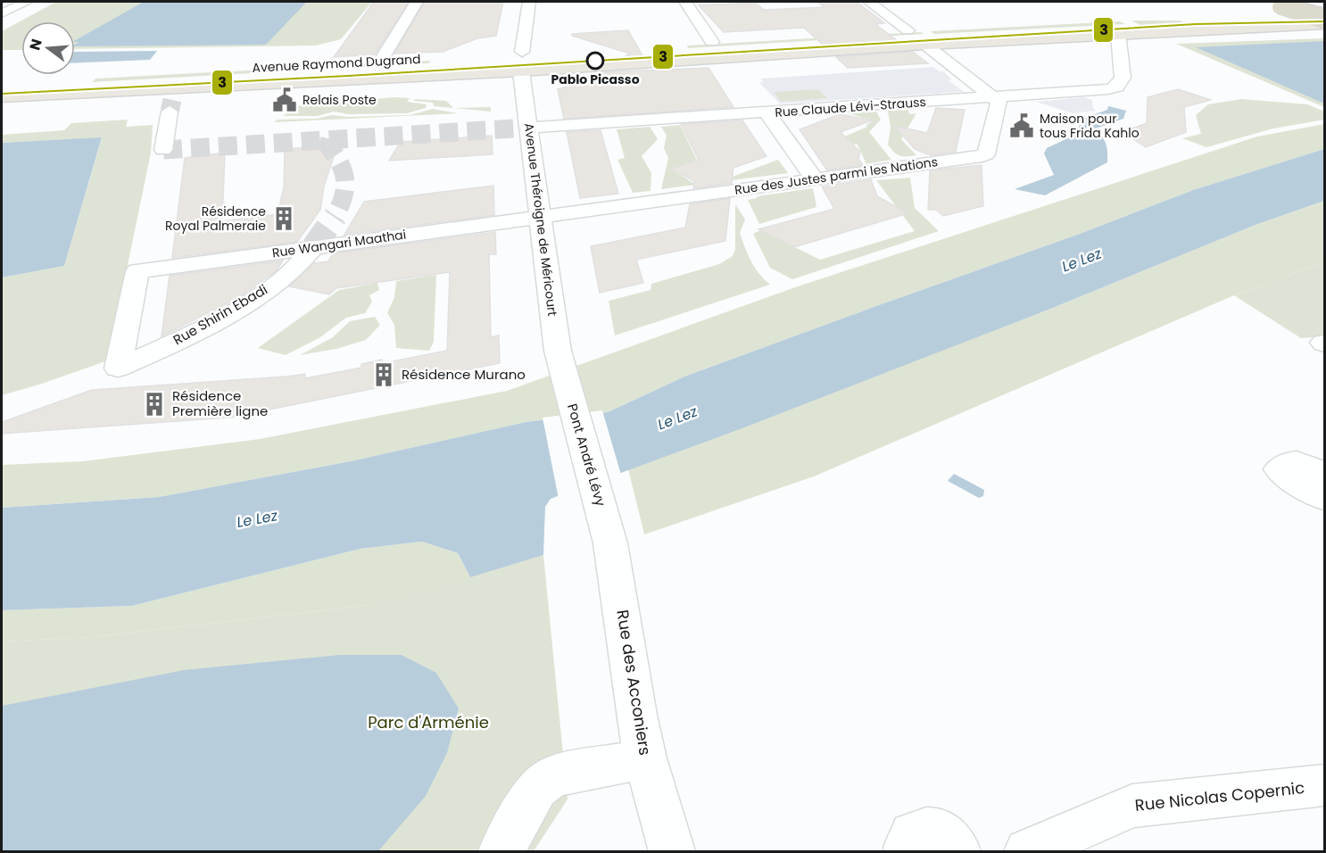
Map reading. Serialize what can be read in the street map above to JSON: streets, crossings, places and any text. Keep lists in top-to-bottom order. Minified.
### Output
{"streets":{"main road":["Avenue Raymond Dugrand"],"street":["Rue Claude Lévi-Strauss","Rue des Justes parmi les Nations","Avenue Théroigne de Méricourt","Rue Wangari Maathai","Rue Shirin Ebadi","Pont André Lévy","Rue des Acconiers","Rue Nicolas Copernic"]},"crossings":[["Avenue Raymond Dugrand","Rue Claude Lévi-Strauss"],["Avenue Raymond Dugrand","Avenue Théroigne de Méricourt"],["Rue Claude Lévi-Strauss","Rue des Justes parmi les Nations"],["Rue Claude Lévi-Strauss","Avenue Théroigne de Méricourt"],["Rue des Justes parmi les Nations","Avenue Théroigne de Méricourt"],["Rue des Justes parmi les Nations","Rue Wangari Maathai"],["Avenue Théroigne de Méricourt","Rue Wangari Maathai"],["Avenue Théroigne de Méricourt","Pont André Lévy"],["Rue Wangari Maathai","Rue Shirin Ebadi"],["Pont André Lévy","Rue des Acconiers"]],"water":["Le Lez"],"parks":["Parc d'Arménie"],"places":{"other":["Pablo Picasso"],"public building":["Relais Poste","Maison pour tous Frida Kahlo"],"building":["Résidence Royal Palmeraie","Résidence Murano","Résidence Première ligne"]},"lines":["transit line 3"],"north":"left"}
